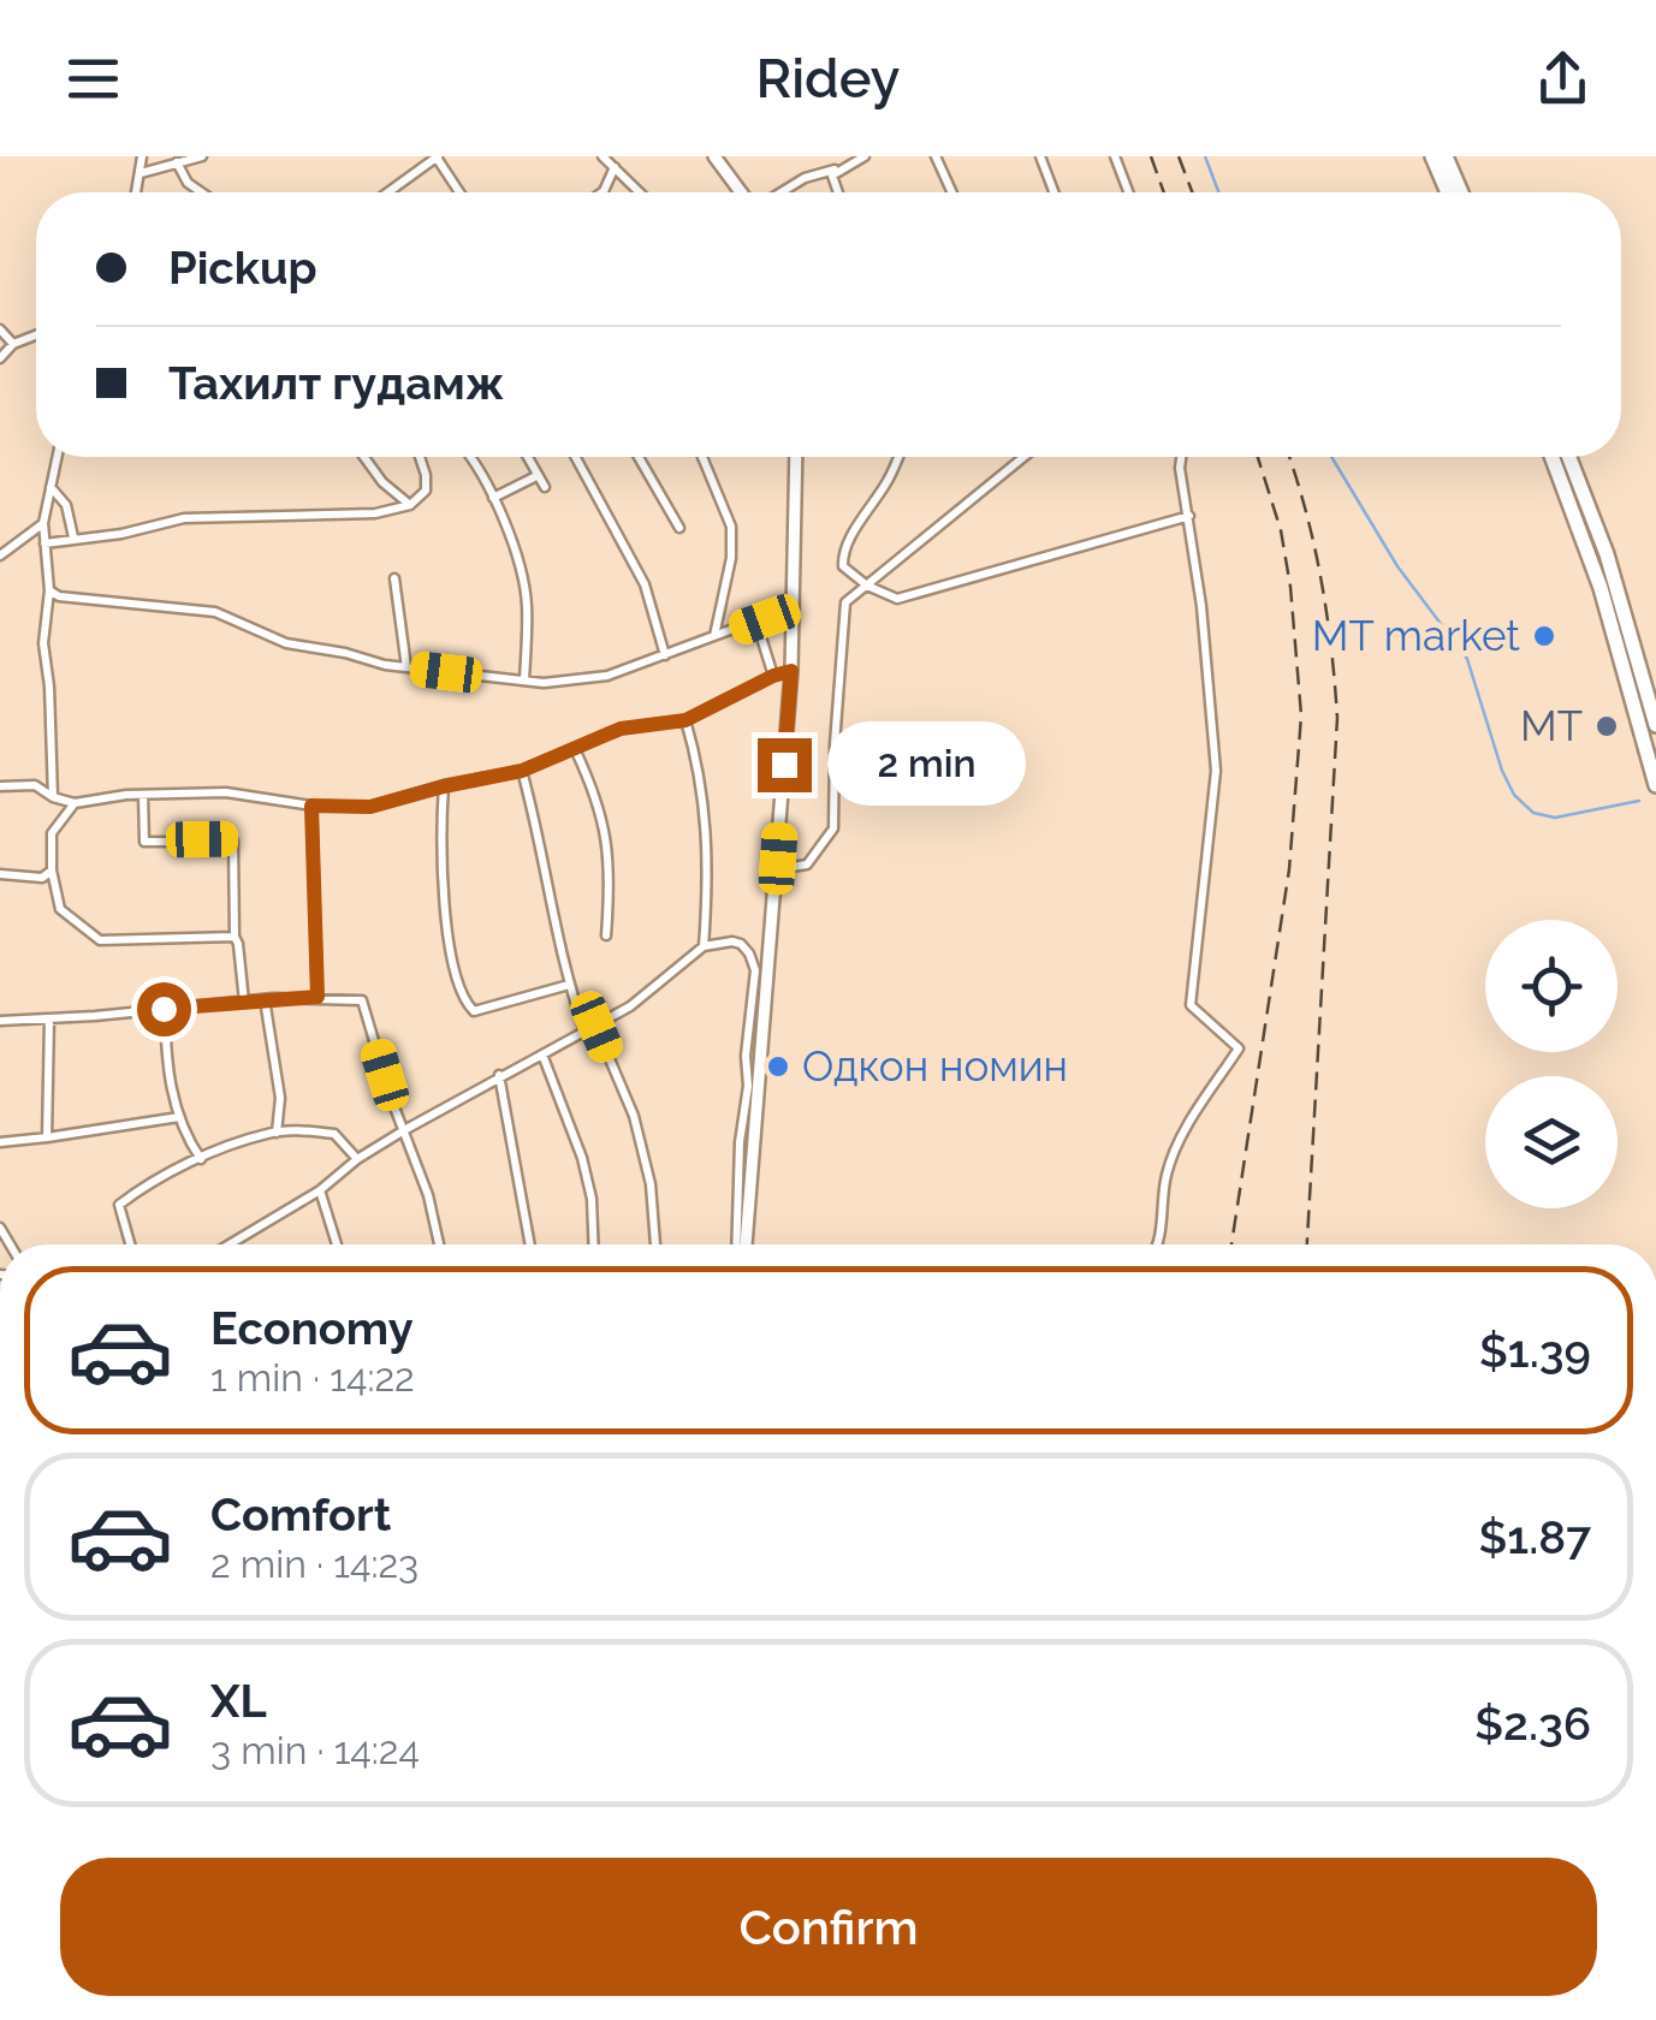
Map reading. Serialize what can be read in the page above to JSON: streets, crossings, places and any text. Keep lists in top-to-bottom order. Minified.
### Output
{"places":["MT market","МТ","Одкон номин"],"page":{"header":"Ridey","banner":["Pickup","Тахилт гудамж"],"bubble":"2 min","list":[{"name":"Economy","note":"1 min · 14:22","value":"$1.39"},{"name":"Comfort","note":"2 min · 14:23","value":"$1.87"},{"name":"XL","note":"3 min · 14:24","value":"$2.36"}],"buttons":"Confirm"}}
